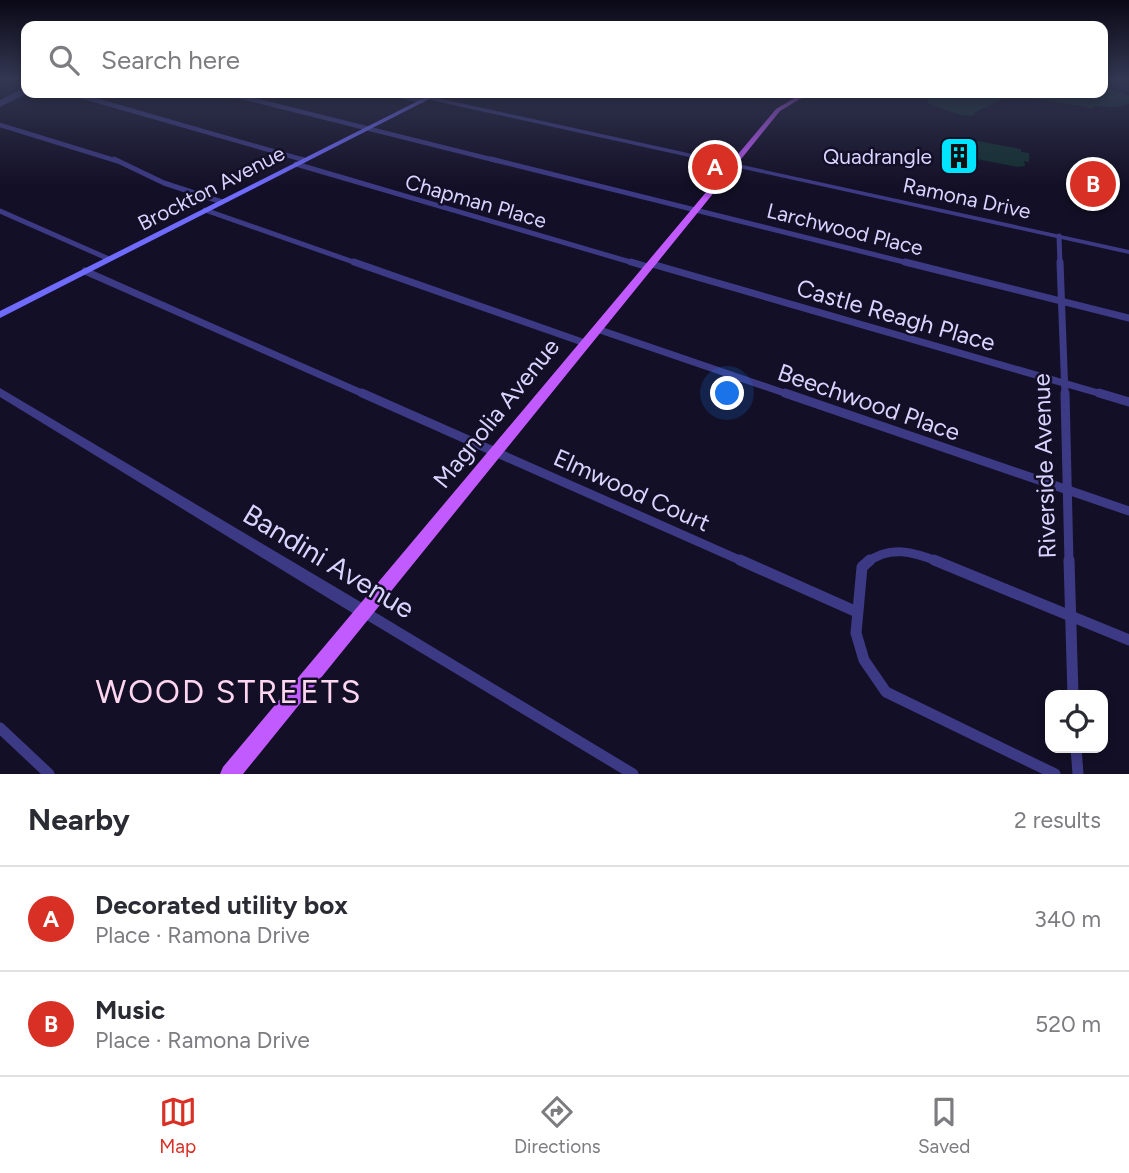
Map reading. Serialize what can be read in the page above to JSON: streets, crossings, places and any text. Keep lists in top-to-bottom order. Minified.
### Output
{"streets":{"main road":["Brockton Avenue","Magnolia Avenue"],"street":["Ramona Drive","Chapman Place","Larchwood Place","Castle Reagh Place","Beechwood Place","Riverside Avenue","Elmwood Court","Bandini Avenue"]},"crossings":[["Brockton Avenue","Chapman Place"],["Brockton Avenue","Larchwood Place"],["Brockton Avenue","Elmwood Court"],["Ramona Drive","Magnolia Avenue"],["Ramona Drive","Riverside Avenue"],["Chapman Place","Castle Reagh Place"],["Chapman Place","Magnolia Avenue"],["Larchwood Place","Magnolia Avenue"],["Larchwood Place","Riverside Avenue"],["Castle Reagh Place","Magnolia Avenue"],["Castle Reagh Place","Riverside Avenue"],["Beechwood Place","Magnolia Avenue"],["Beechwood Place","Riverside Avenue"],["Magnolia Avenue","Elmwood Court"],["Magnolia Avenue","Bandini Avenue"]],"districts":["WOOD STREETS"],"places":{"building":["Quadrangle"]},"page":{"search":"Search here","pins":["A","B"],"heading":["Nearby","2 results"],"list":[{"mark":"A","name":"Decorated utility box","note":"Place · Ramona Drive","value":"340 m"},{"mark":"B","name":"Music","note":"Place · Ramona Drive","value":"520 m"}],"nav":["Map","Directions","Saved"]}}
